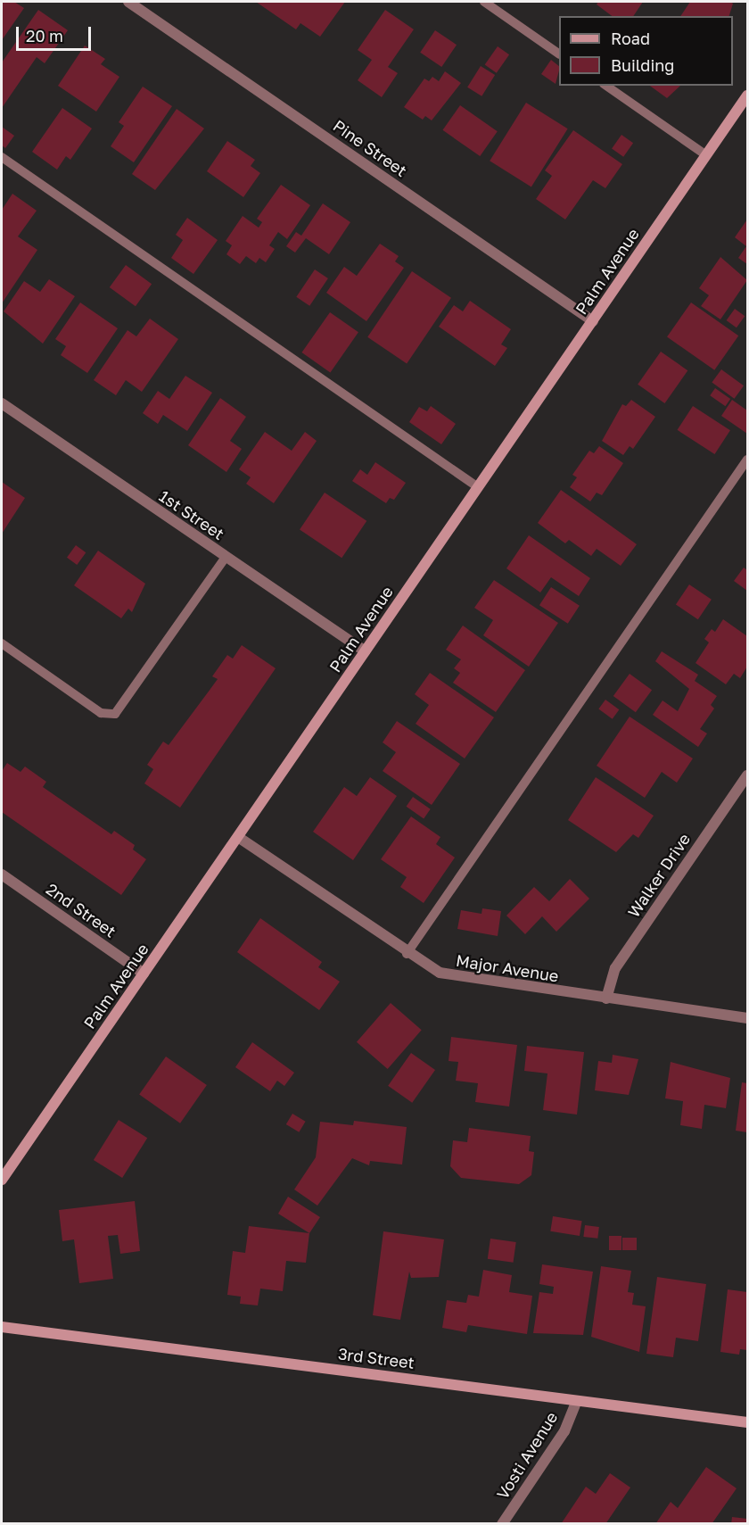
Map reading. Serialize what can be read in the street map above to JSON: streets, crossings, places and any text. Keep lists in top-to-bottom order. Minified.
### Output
{"streets":{"street":["Pine Street","Palm Avenue","1st Street","Walker Drive","2nd Street","Major Avenue","3rd Street","Vosti Avenue"]},"crossings":[["Pine Street","Palm Avenue"],["Palm Avenue","1st Street"],["Palm Avenue","2nd Street"],["Palm Avenue","Major Avenue"],["Walker Drive","Major Avenue"],["3rd Street","Vosti Avenue"]],"legend":["Road","Building"],"scale_bar":"20 m"}
